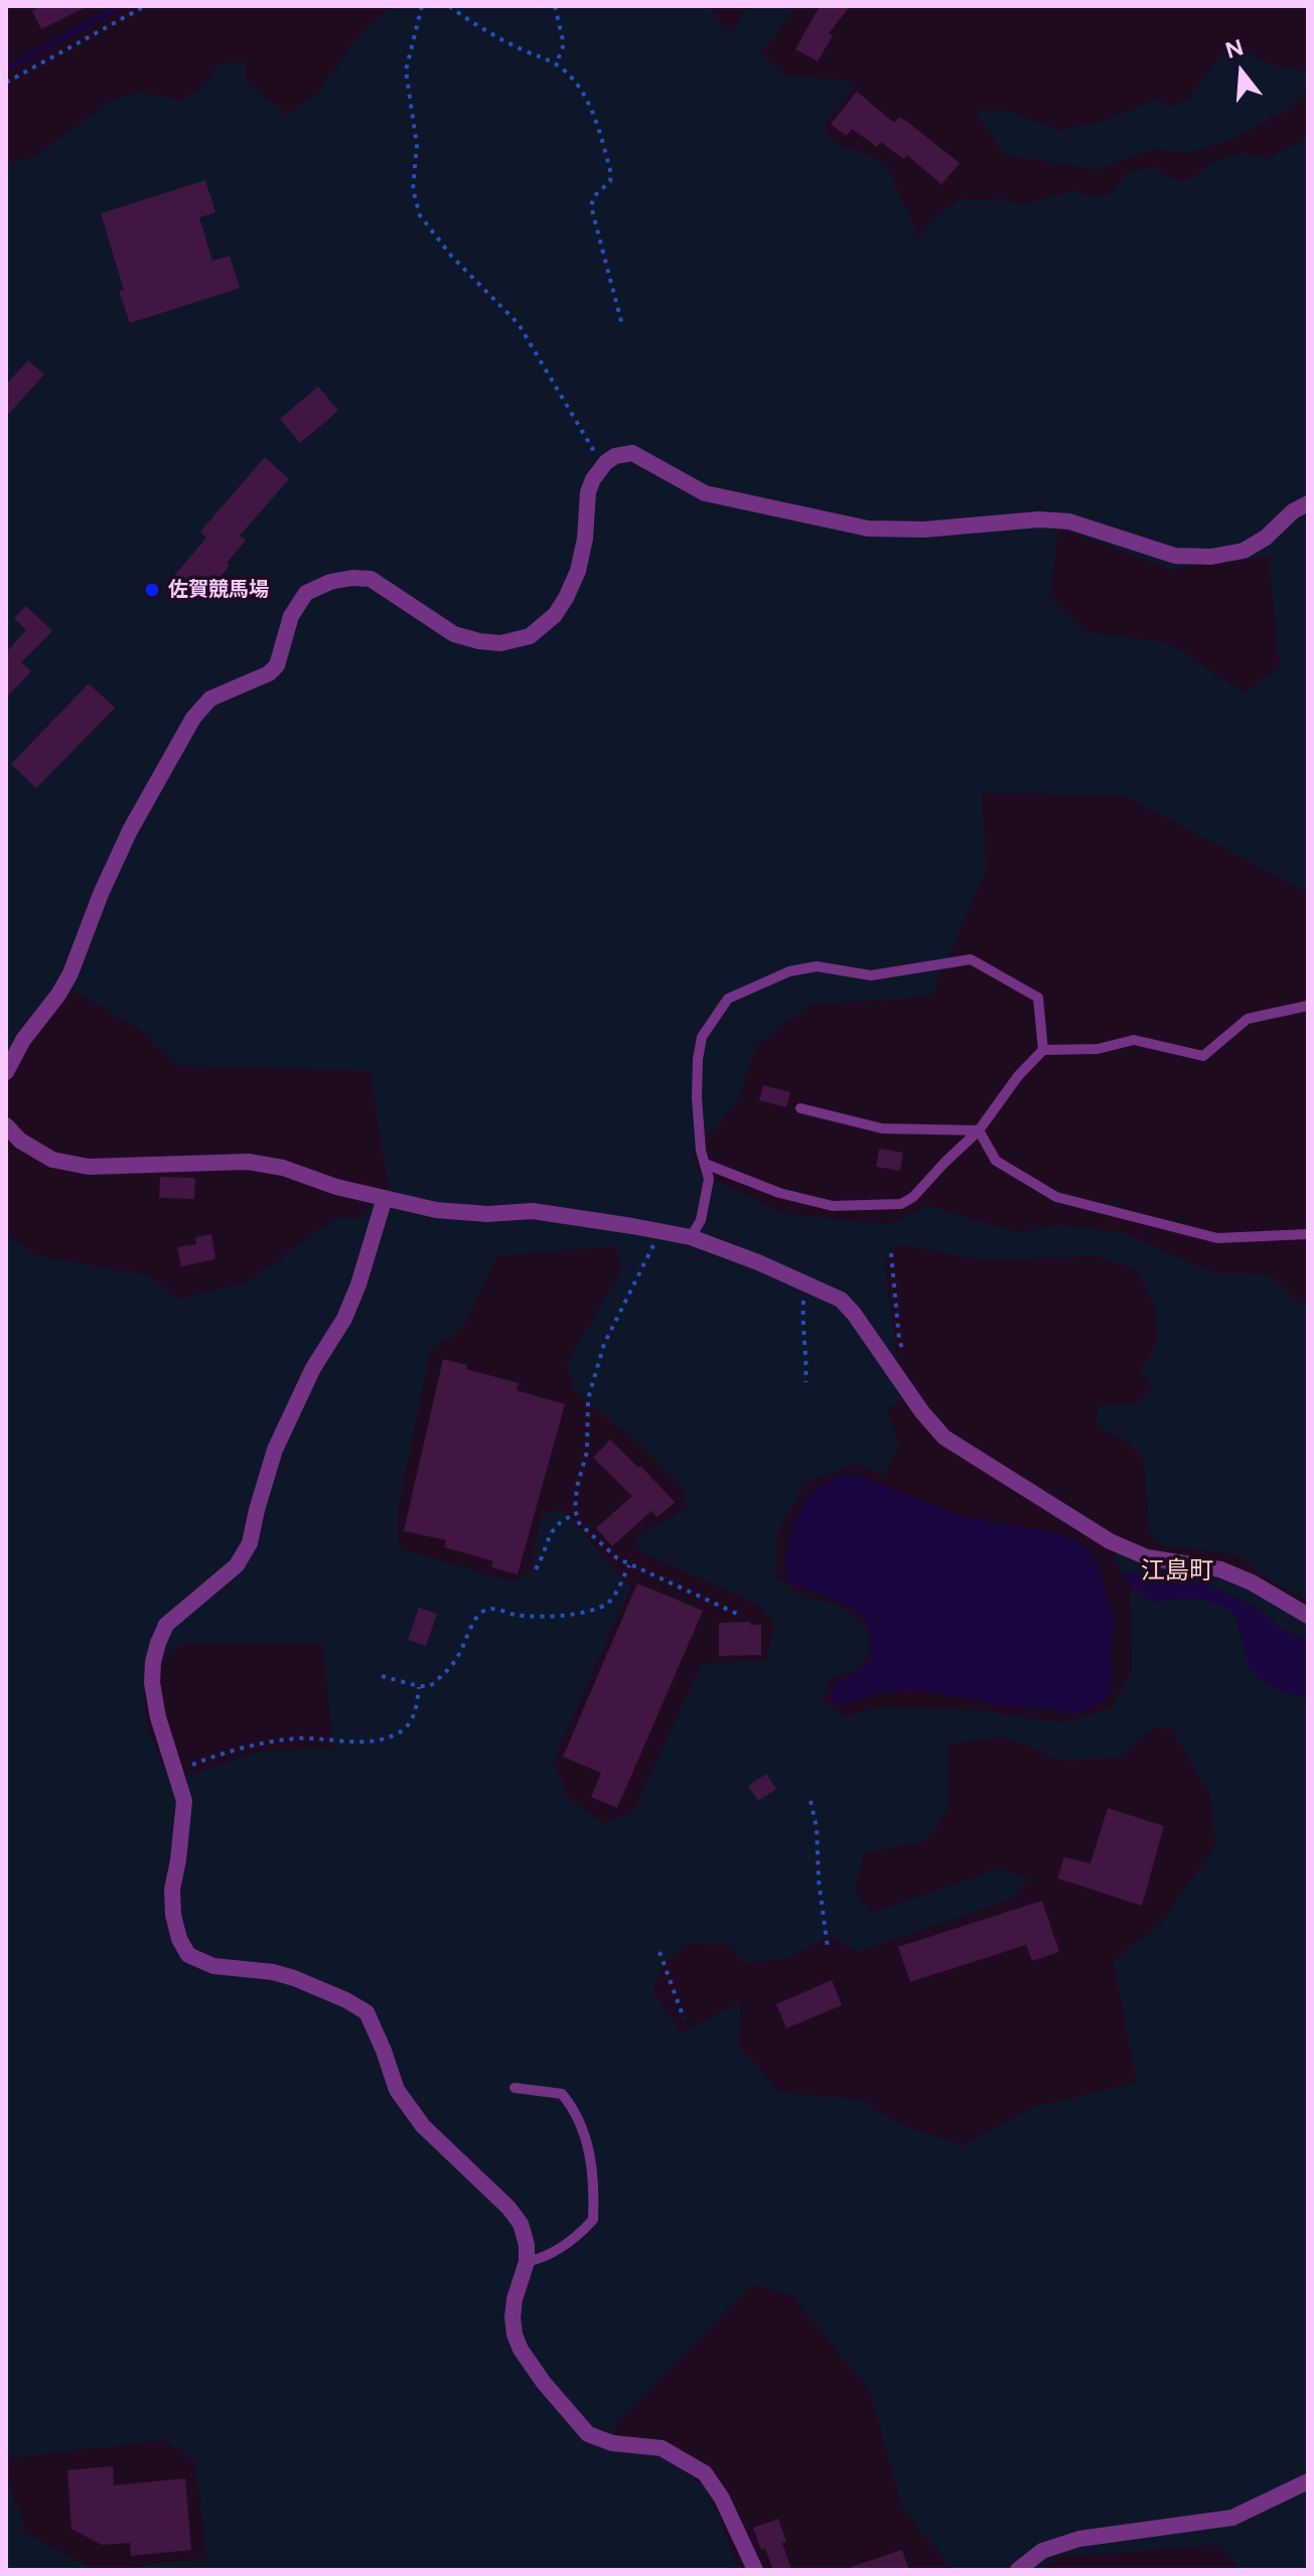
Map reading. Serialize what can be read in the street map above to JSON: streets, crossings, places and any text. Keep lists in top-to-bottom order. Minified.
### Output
{"districts":["江島町"],"places":["佐賀競馬場"],"north":"top"}
